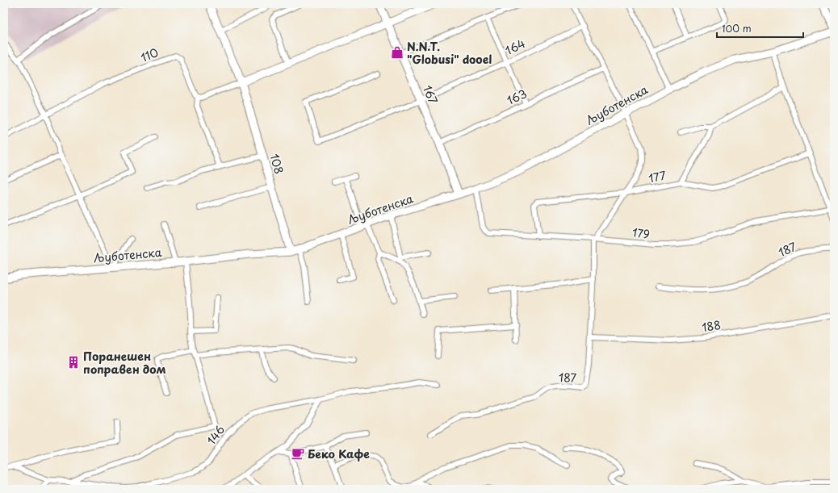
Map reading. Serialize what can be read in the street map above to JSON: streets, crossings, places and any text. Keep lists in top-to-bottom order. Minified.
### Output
{"streets":{"main road":["167","Љуботенска","108"],"street":["164","110","163","177","179","187","188","146"]},"crossings":[["164","167"],["167","163"],["167","Љуботенска"],["Љуботенска","108"],["Љуботенска","179"],["Љуботенска","146"],["177","179"],["179","187"],["187","188"]],"places":{"shop":["N.N.T. \"Globusi\" dooel"],"building":["Поранешен поправен дом"],"cafe":["Беко Кафе"]},"scale_bar":"100 m"}
